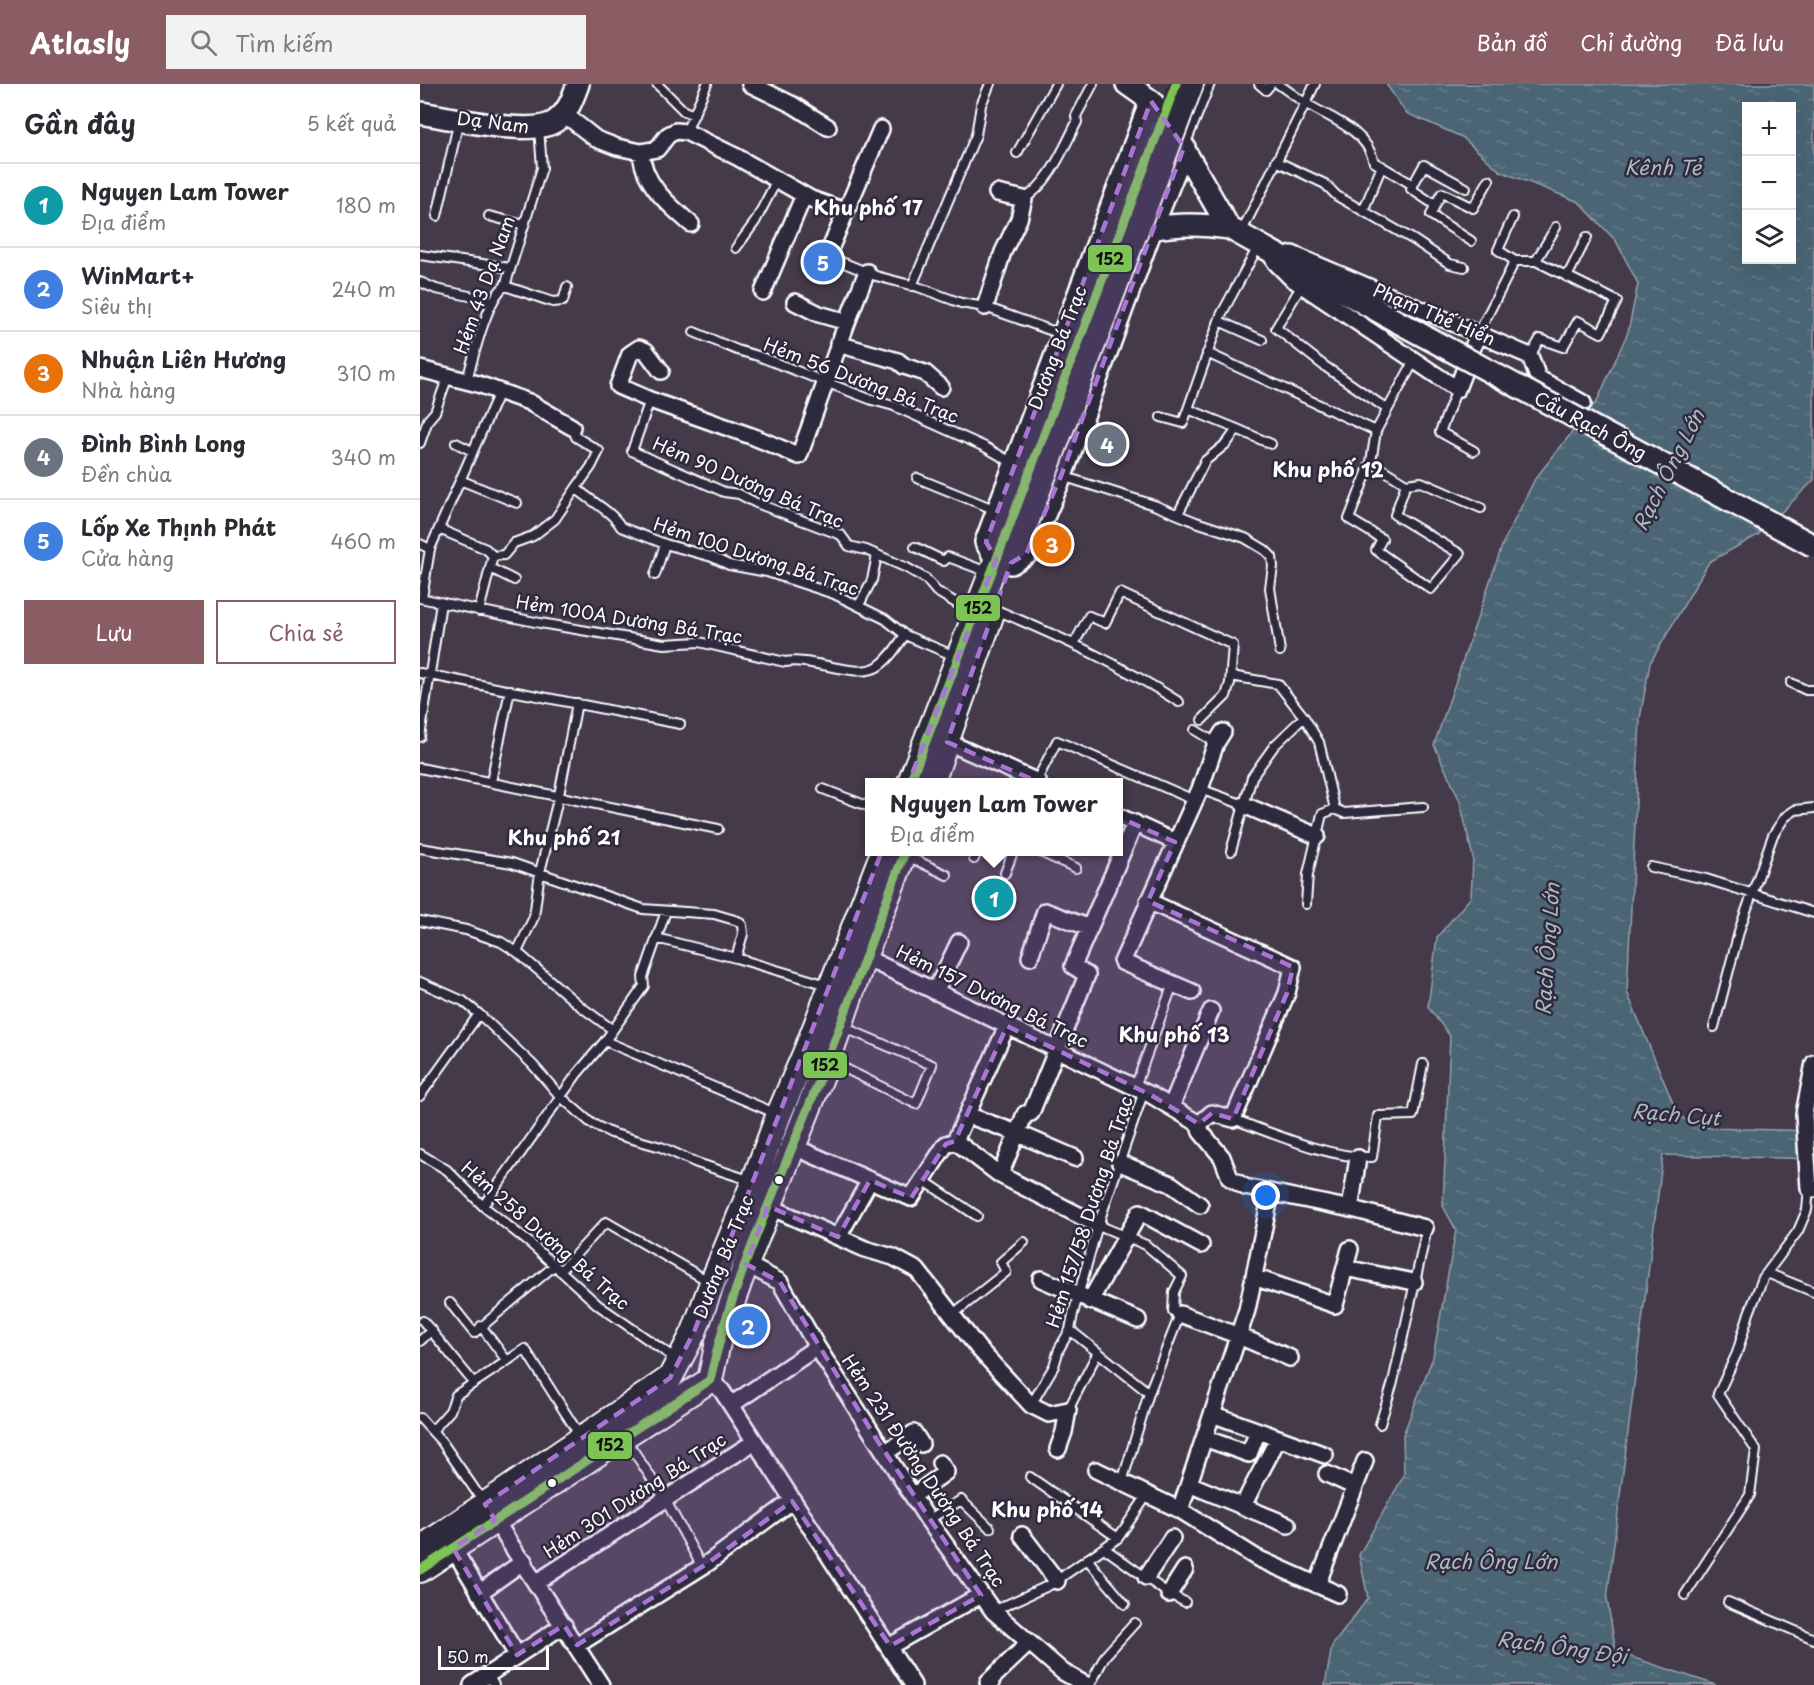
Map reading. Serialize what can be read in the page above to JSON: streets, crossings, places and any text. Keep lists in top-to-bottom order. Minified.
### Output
{"streets":{"main road":["Dương Bá Trạc"],"street":["Dạ Nam","Phạm Thế Hiển","Cầu Rạch Ông","Hẻm 157 Dương Bá Trạc","Hẻm 231 Đường Dương Bá Trạc","Hẻm 301 Dương Bá Trạc"],"lane":["Hẻm 43 Dạ Nam","Hẻm 56 Dương Bá Trạc","Hẻm 90 Dương Bá Trạc","Hẻm 100 Dương Bá Trạc","Hẻm 100A Dương Bá Trạc","Hẻm 157/58 Dương Bá Trạc","Hẻm 258 Dương Bá Trạc"]},"crossings":[["Dạ Nam","Hẻm 43 Dạ Nam"],["Phạm Thế Hiển","Cầu Rạch Ông"],["Dương Bá Trạc","Hẻm 56 Dương Bá Trạc"],["Dương Bá Trạc","Hẻm 157 Dương Bá Trạc"],["Dương Bá Trạc","Hẻm 258 Dương Bá Trạc"],["Dương Bá Trạc","Hẻm 231 Đường Dương Bá Trạc"],["Hẻm 100 Dương Bá Trạc","Hẻm 100A Dương Bá Trạc"],["Hẻm 157 Dương Bá Trạc","Hẻm 157/58 Dương Bá Trạc"]],"districts":["Khu phố 17","Khu phố 12","Khu phố 21","Khu phố 13","Khu phố 14"],"water":["Kênh Tẻ","Rạch Ông Lớn","Rạch Cụt","Rạch Ông Đội"],"lines":["transit line 152"],"scale_bar":"50 m","page":{"header":"Atlasly","search":"Tìm kiếm","nav":["Bản đồ","Chỉ đường","Đã lưu"],"heading":["Gần đây","5 kết quả"],"map_buttons":["+","−"],"list":[{"mark":"1","name":"Nguyen Lam Tower","note":"Địa điểm","value":"180 m"},{"mark":"2","name":"WinMart+","note":"Siêu thị","value":"240 m"},{"mark":"3","name":"Nhuận Liên Hương","note":"Nhà hàng","value":"310 m"},{"mark":"4","name":"Đình Bình Long","note":"Đền chùa","value":"340 m"},{"mark":"5","name":"Lốp Xe Thịnh Phát","note":"Cửa hàng","value":"460 m"}],"pins":["5","4","3","1","2"],"buttons":["Lưu","Chia sẻ"],"popup":["Nguyen Lam Tower","Địa điểm"],"scale":"50 m"}}
